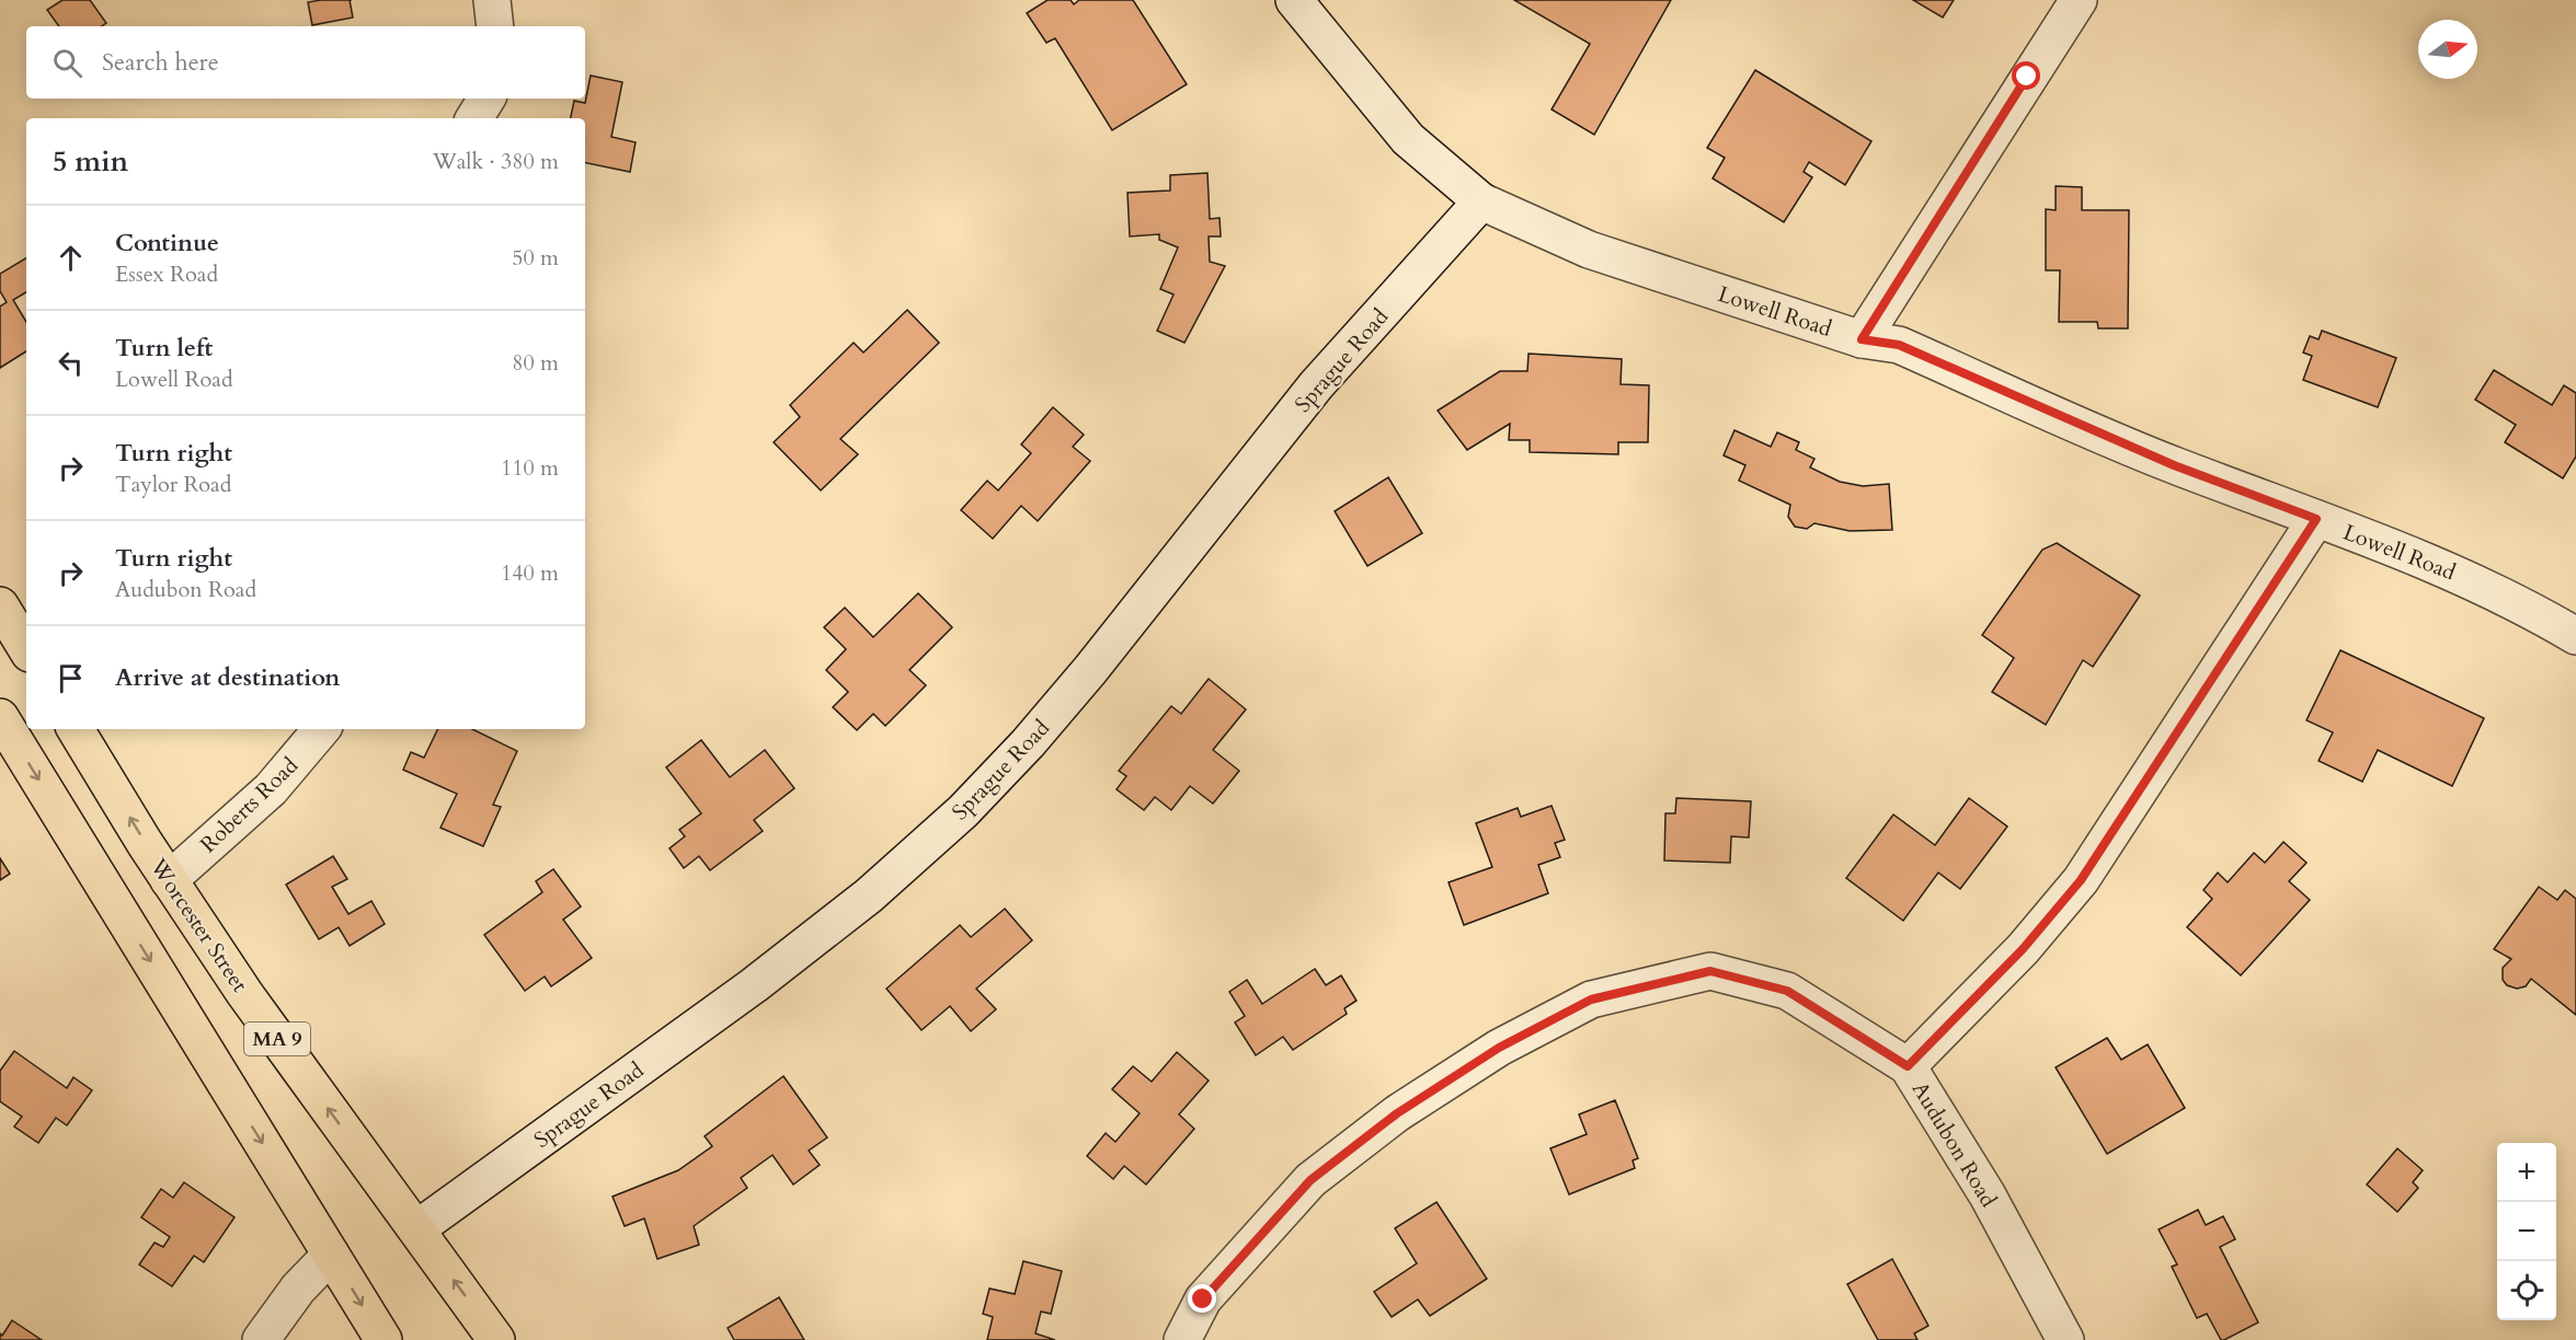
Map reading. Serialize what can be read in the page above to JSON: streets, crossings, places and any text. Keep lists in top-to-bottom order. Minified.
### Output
{"streets":{"highway":["Worcester Street","MA 9"],"street":["Lowell Road","Sprague Road","Roberts Road","Audubon Road"]},"crossings":[["Lowell Road","Sprague Road"],["Sprague Road","Worcester Street"],["Roberts Road","Worcester Street"]],"north":"right","page":{"search":"Search here","heading":["5 min","Walk · 380 m"],"list":[["Continue","Essex Road","50 m"],["Turn left","Lowell Road","80 m"],["Turn right","Taylor Road","110 m"],["Turn right","Audubon Road","140 m"],"Arrive at destination"],"map_buttons":["+","−"]}}
